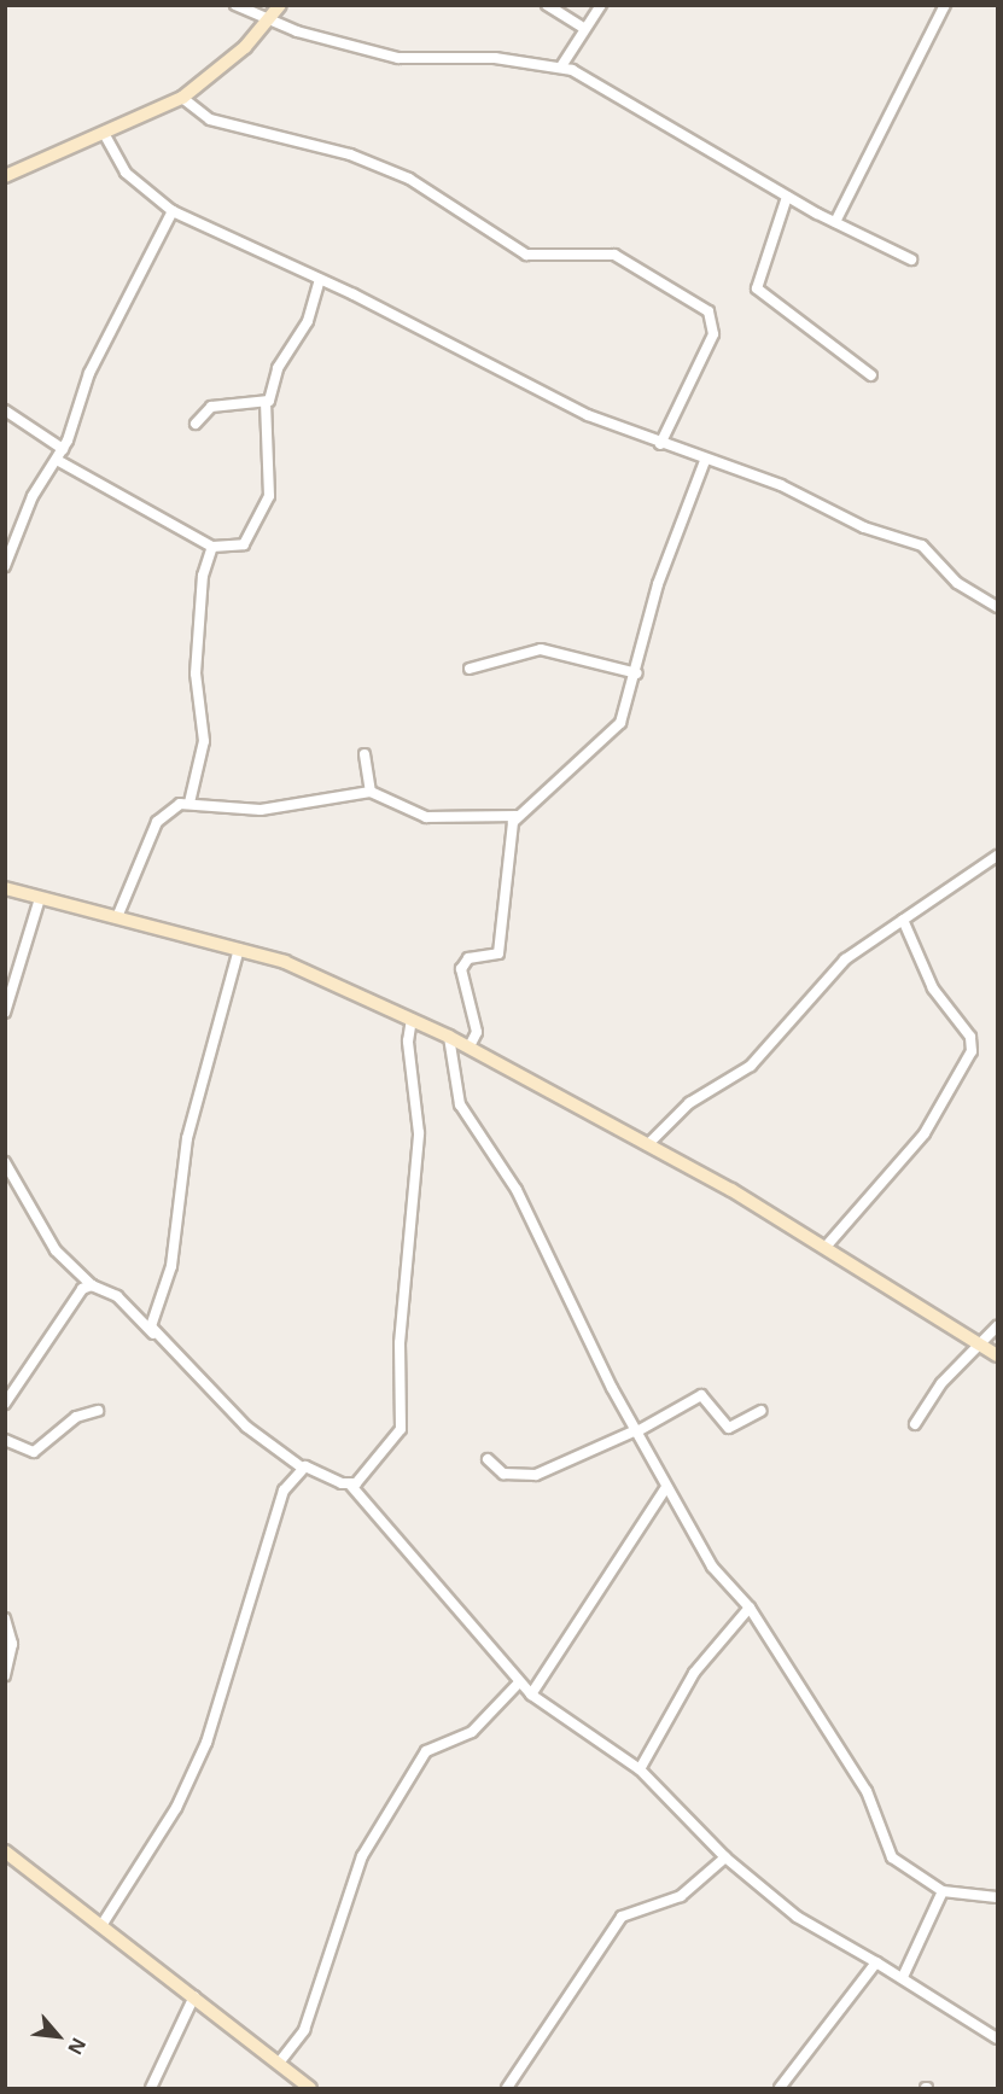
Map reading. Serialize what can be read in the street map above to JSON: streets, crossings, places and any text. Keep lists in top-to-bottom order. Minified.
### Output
{"north":"bottom right"}
